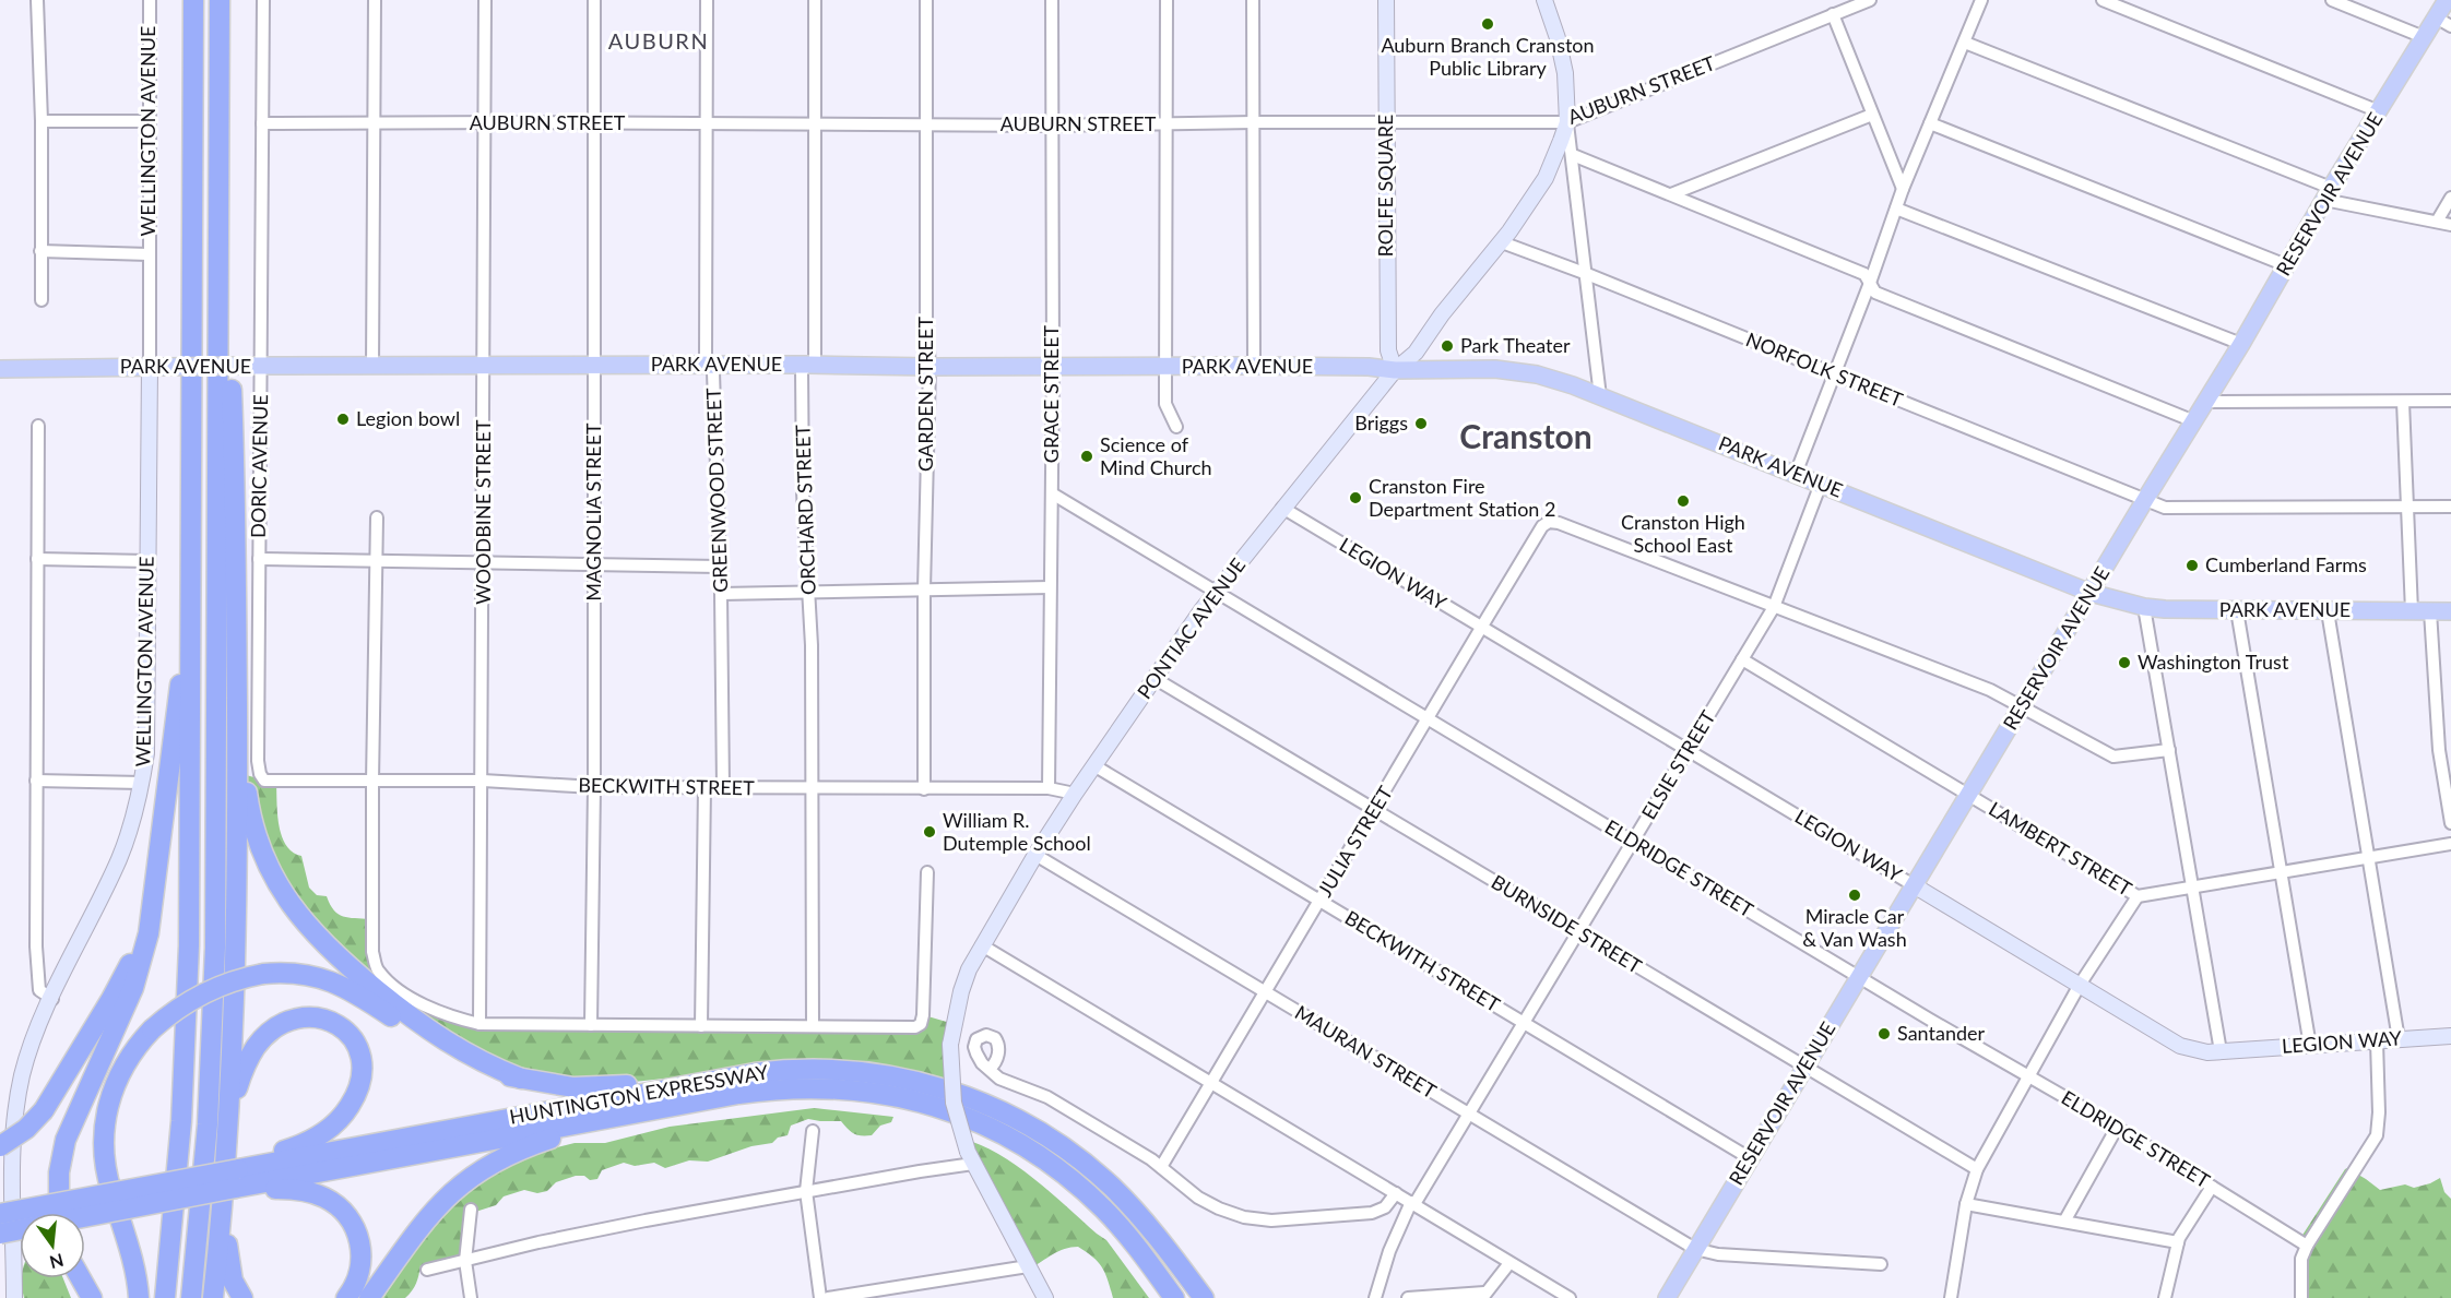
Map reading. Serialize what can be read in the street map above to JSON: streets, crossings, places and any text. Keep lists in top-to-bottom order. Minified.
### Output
{"streets":{"highway":["HUNTINGTON EXPRESSWAY"],"main road":["RESERVOIR AVENUE","PARK AVENUE"],"street":["AUBURN STREET","WELLINGTON AVENUE","ROLFE SQUARE","NORFOLK STREET","GARDEN STREET","GRACE STREET","DORIC AVENUE","GREENWOOD STREET","ORCHARD STREET","WOODBINE STREET","MAGNOLIA STREET","LEGION WAY","PONTIAC AVENUE","ELSIE STREET","BECKWITH STREET","JULIA STREET","LAMBERT STREET","ELDRIDGE STREET","BURNSIDE STREET","MAURAN STREET"]},"crossings":[["AUBURN STREET","ROLFE SQUARE"],["AUBURN STREET","GARDEN STREET"],["AUBURN STREET","GRACE STREET"],["AUBURN STREET","DORIC AVENUE"],["AUBURN STREET","GREENWOOD STREET"],["AUBURN STREET","ORCHARD STREET"],["AUBURN STREET","WOODBINE STREET"],["AUBURN STREET","MAGNOLIA STREET"],["AUBURN STREET","PONTIAC AVENUE"],["WELLINGTON AVENUE","PARK AVENUE"],["ROLFE SQUARE","PARK AVENUE"],["ROLFE SQUARE","PONTIAC AVENUE"],["RESERVOIR AVENUE","PARK AVENUE"],["RESERVOIR AVENUE","NORFOLK STREET"],["RESERVOIR AVENUE","LEGION WAY"],["RESERVOIR AVENUE","BECKWITH STREET"],["RESERVOIR AVENUE","LAMBERT STREET"],["RESERVOIR AVENUE","ELDRIDGE STREET"],["RESERVOIR AVENUE","BURNSIDE STREET"],["RESERVOIR AVENUE","MAURAN STREET"],["PARK AVENUE","GARDEN STREET"],["PARK AVENUE","GRACE STREET"],["PARK AVENUE","DORIC AVENUE"],["PARK AVENUE","GREENWOOD STREET"],["PARK AVENUE","ORCHARD STREET"],["PARK AVENUE","WOODBINE STREET"],["PARK AVENUE","MAGNOLIA STREET"],["PARK AVENUE","PONTIAC AVENUE"],["PARK AVENUE","ELSIE STREET"],["NORFOLK STREET","PONTIAC AVENUE"],["GARDEN STREET","BECKWITH STREET"],["GRACE STREET","BECKWITH STREET"],["GRACE STREET","ELDRIDGE STREET"],["DORIC AVENUE","BECKWITH STREET"],["GREENWOOD STREET","BECKWITH STREET"],["ORCHARD STREET","BECKWITH STREET"],["WOODBINE STREET","BECKWITH STREET"],["MAGNOLIA STREET","BECKWITH STREET"],["LEGION WAY","PONTIAC AVENUE"],["LEGION WAY","ELSIE STREET"],["LEGION WAY","JULIA STREET"],["PONTIAC AVENUE","BECKWITH STREET"],["PONTIAC AVENUE","ELDRIDGE STREET"],["PONTIAC AVENUE","BURNSIDE STREET"],["PONTIAC AVENUE","MAURAN STREET"],["ELSIE STREET","BECKWITH STREET"],["ELSIE STREET","JULIA STREET"],["ELSIE STREET","LAMBERT STREET"],["ELSIE STREET","ELDRIDGE STREET"],["ELSIE STREET","BURNSIDE STREET"],["ELSIE STREET","MAURAN STREET"],["BECKWITH STREET","JULIA STREET"],["JULIA STREET","ELDRIDGE STREET"],["JULIA STREET","BURNSIDE STREET"],["JULIA STREET","MAURAN STREET"]],"districts":["AUBURN","Cranston"],"places":["Auburn Branch Cranston Public Library","Park Theater","Legion bowl","Briggs","Science of Mind Church","Cranston Fire Department Station 2","Cranston High School East","Cumberland Farms","Washington Trust","William R. Dutemple School","Miracle Car & Van Wash","Santander"],"north":"bottom"}
